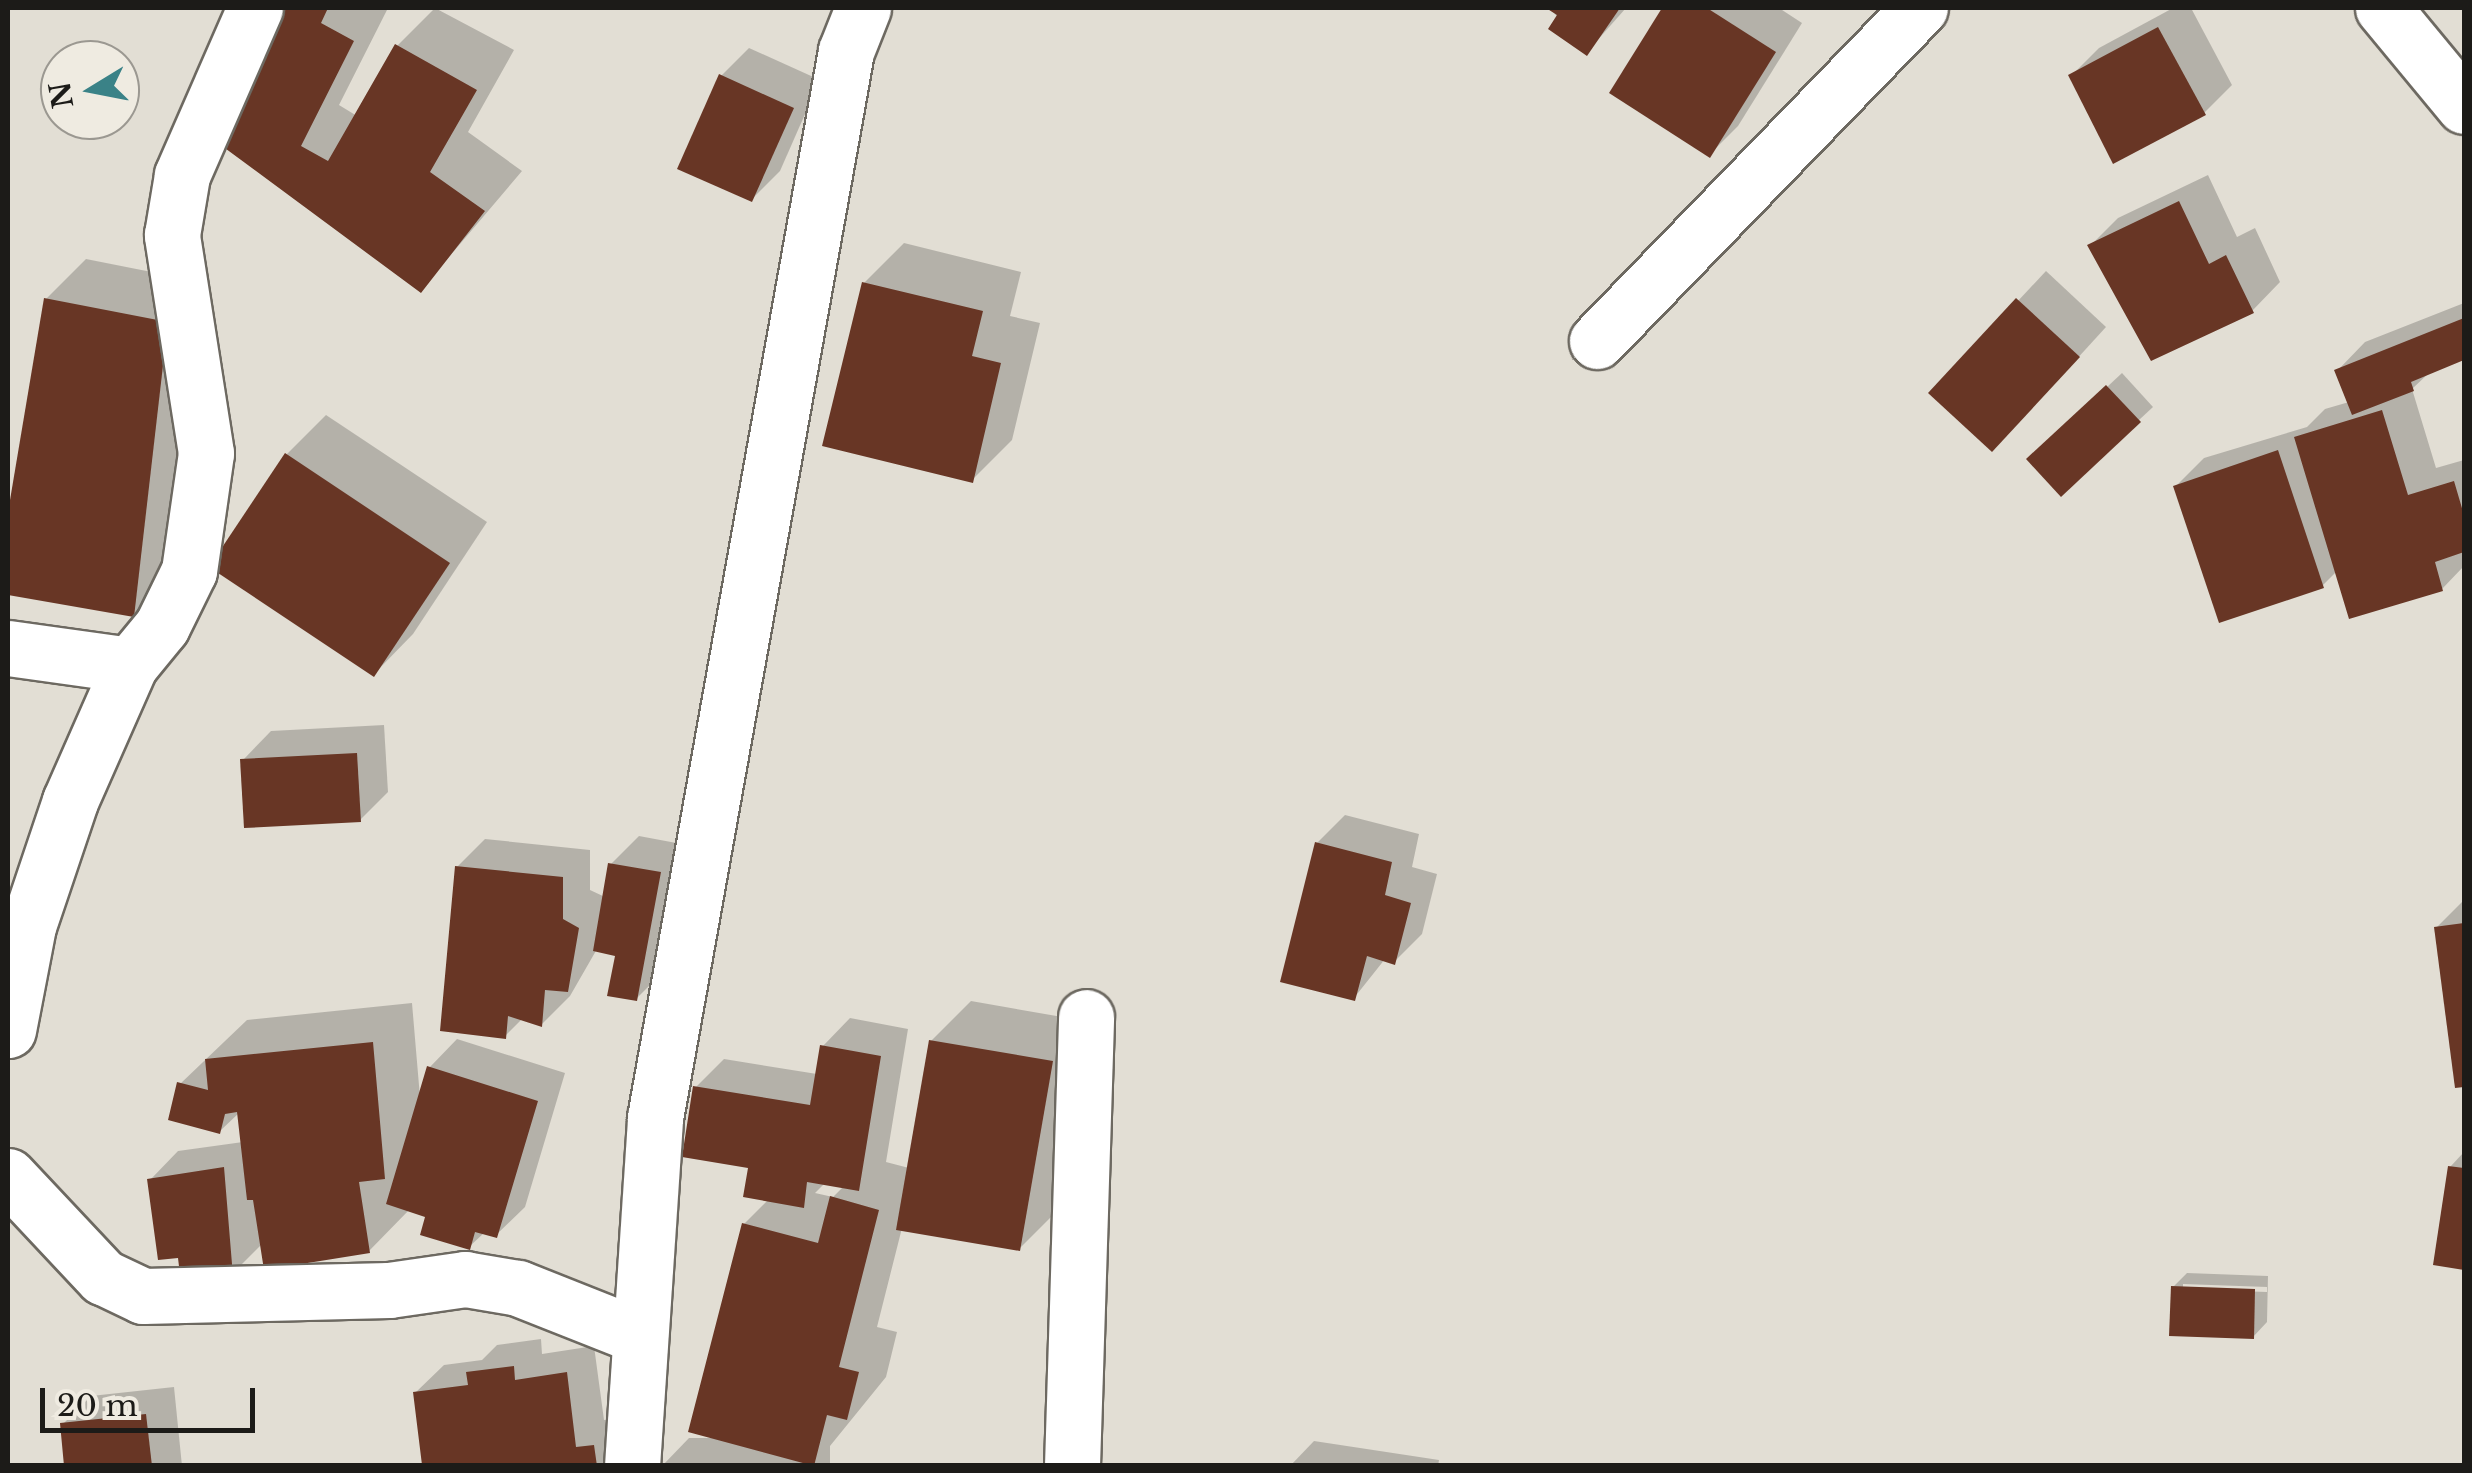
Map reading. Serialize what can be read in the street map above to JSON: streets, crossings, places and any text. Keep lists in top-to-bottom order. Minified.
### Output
{"scale_bar":"20 m","north":"left"}
